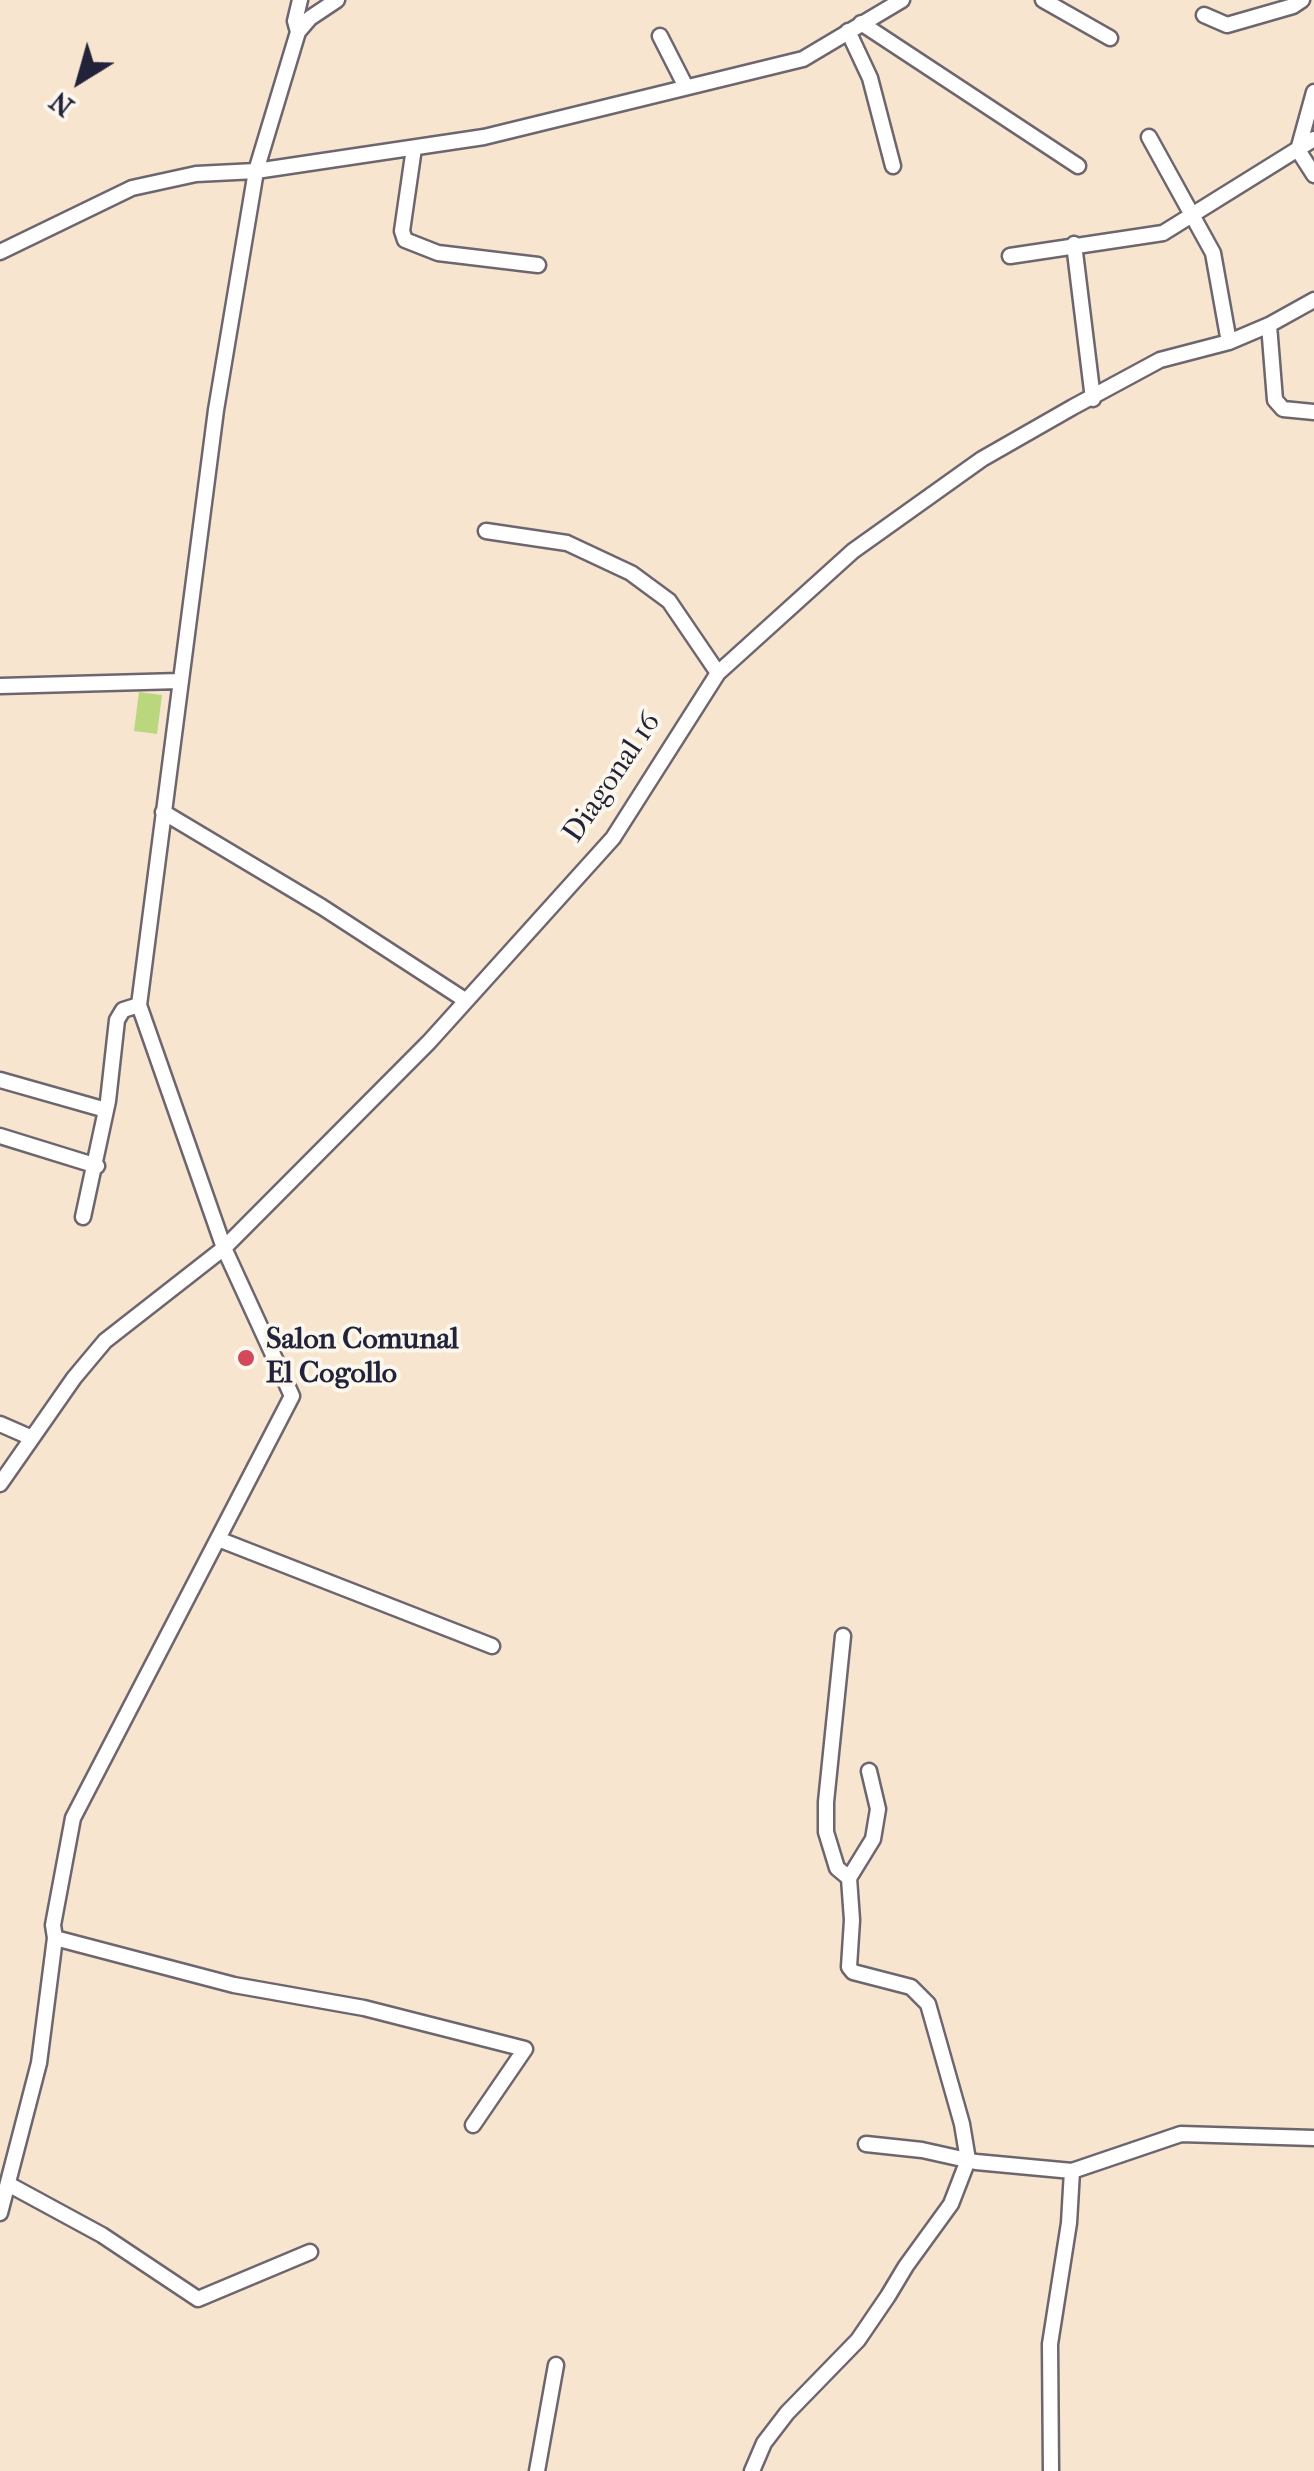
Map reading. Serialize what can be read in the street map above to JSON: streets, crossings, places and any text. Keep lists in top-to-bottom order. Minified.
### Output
{"streets":{"street":["Diagonal 16"]},"places":["Salon Comunal El Cogollo"],"north":"bottom left"}
